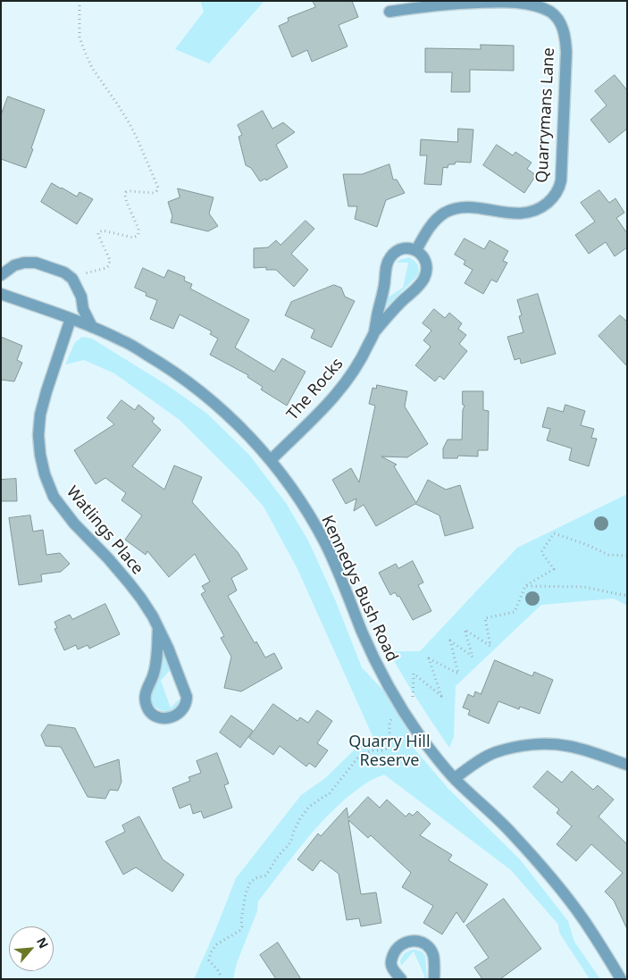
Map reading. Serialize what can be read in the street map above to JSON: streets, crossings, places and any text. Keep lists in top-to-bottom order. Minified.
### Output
{"streets":{"street":["Quarrymans Lane","The Rocks","Watlings Place","Kennedys Bush Road"]},"crossings":[["Quarrymans Lane","The Rocks"],["The Rocks","Kennedys Bush Road"],["Watlings Place","Kennedys Bush Road"]],"parks":["Quarry Hill Reserve"],"north":"top right"}
